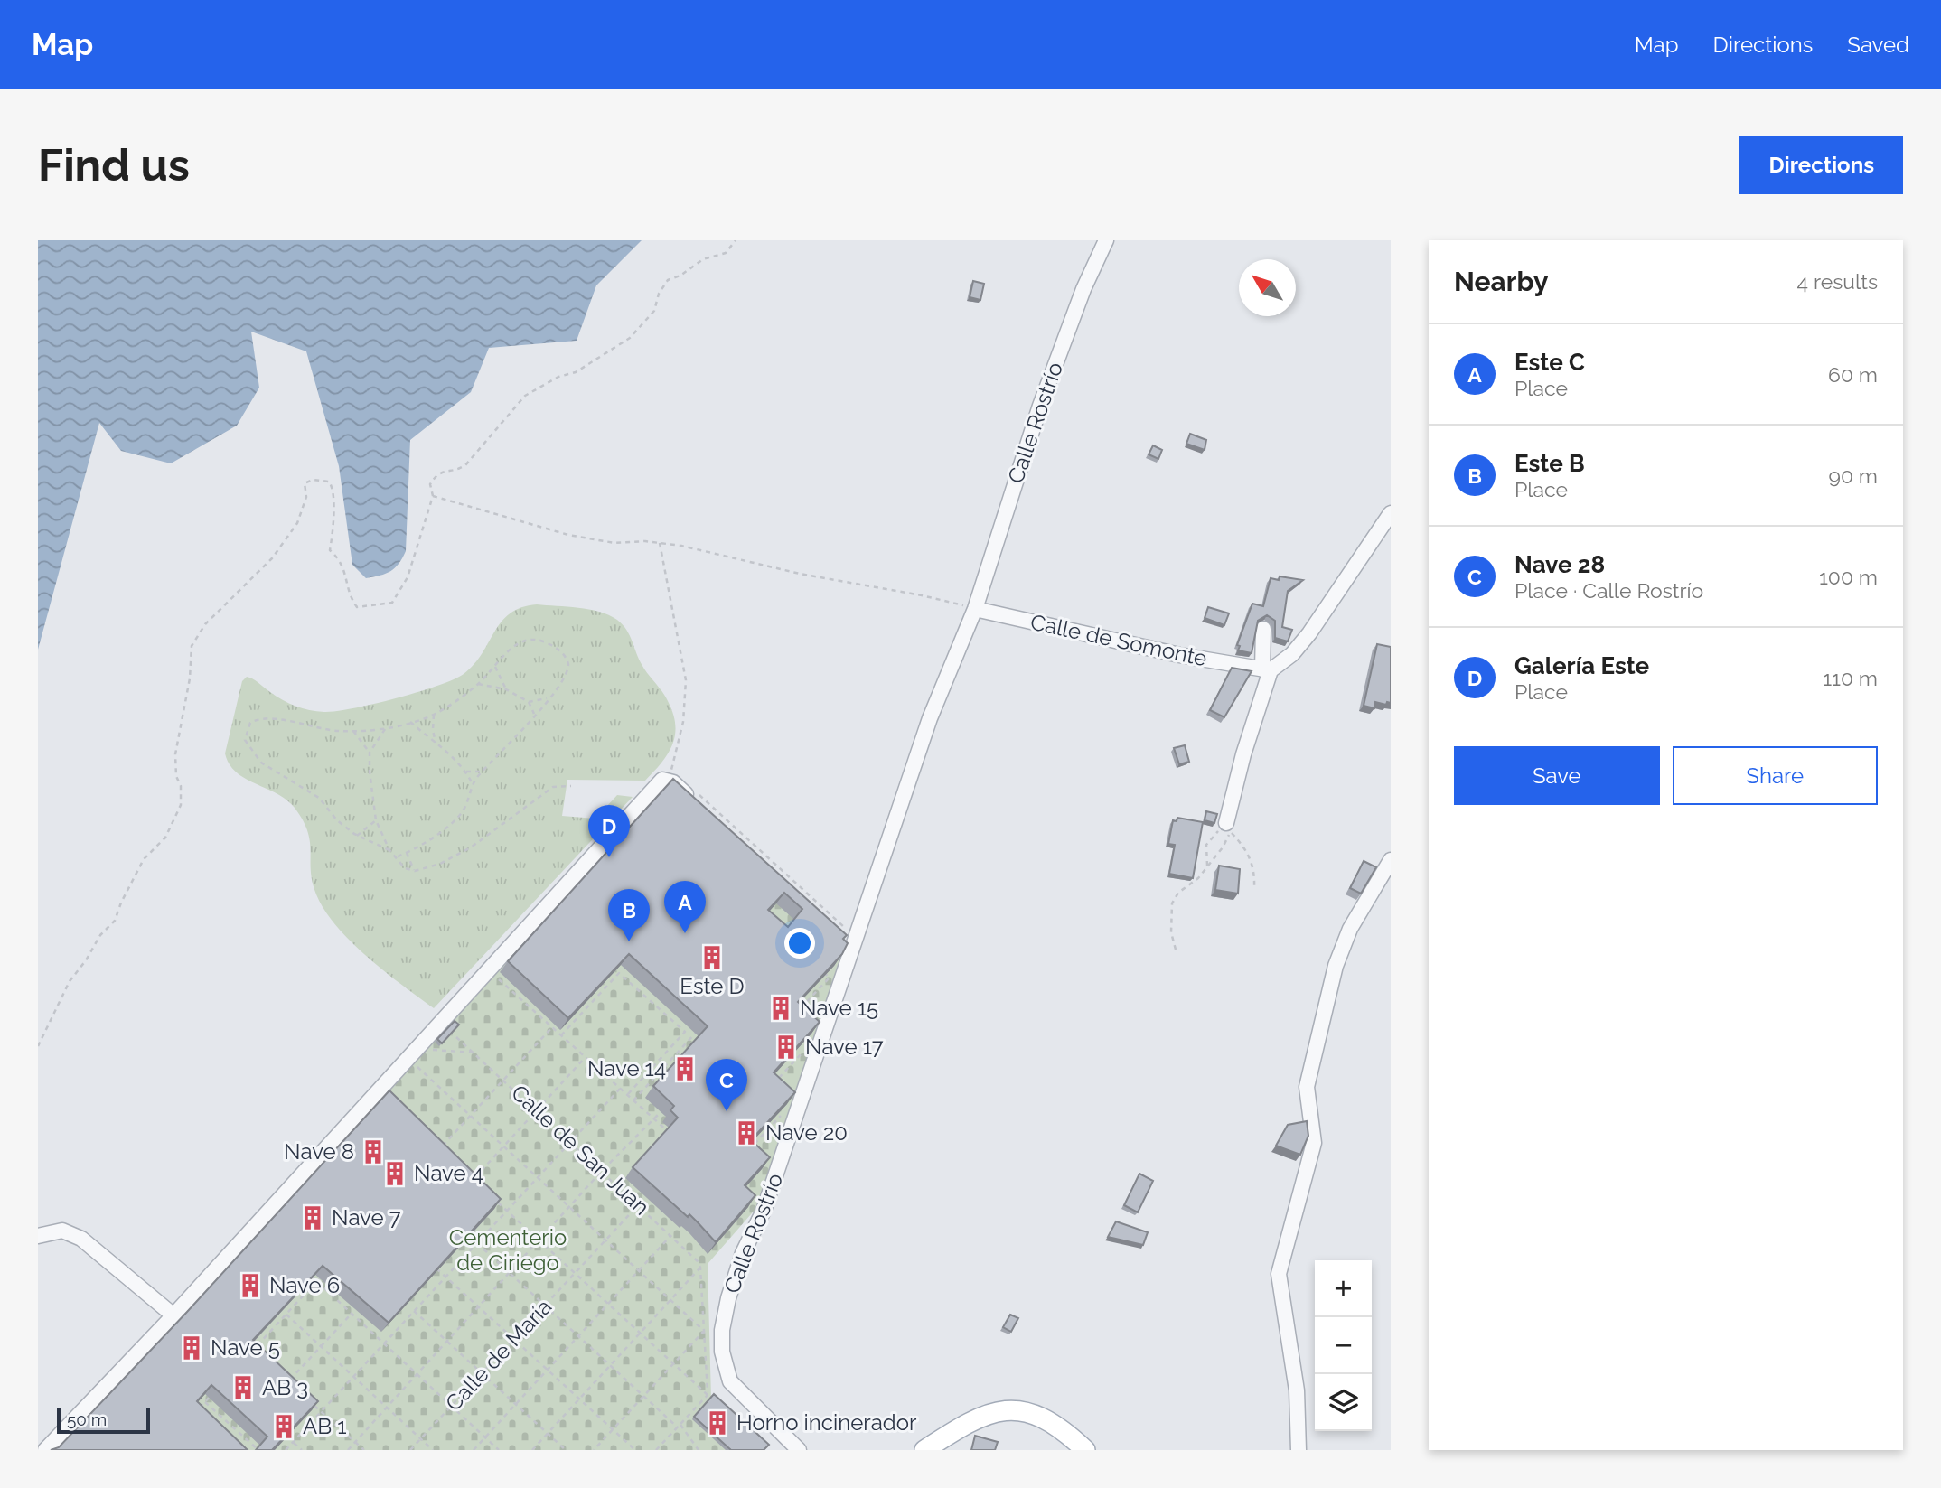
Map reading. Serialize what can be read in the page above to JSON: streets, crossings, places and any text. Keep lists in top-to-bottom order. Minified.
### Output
{"streets":{"street":["Calle Rostrío","Calle de Somonte"],"path":["Calle de San Juan","Calle de María"]},"crossings":[["Calle Rostrío","Calle de Somonte"],["Calle de San Juan","Calle de María"]],"parks":["Cementerio de Ciriego"],"places":{"building":["Este D","Nave 15","Nave 17","Nave 14","Nave 20","Nave 8","Nave 4","Nave 7","Nave 6","Nave 5","AB 3","Horno incinerador","AB 1"]},"scale_bar":"50 m","north":"top left","page":{"header":"Map","nav":["Map","Directions","Saved"],"buttons":["Directions",["Save","Share"]],"title":"Find us","heading":["Nearby","4 results"],"list":[{"mark":"A","name":"Este C","note":"Place","value":"60 m"},{"mark":"B","name":"Este B","note":"Place","value":"90 m"},{"mark":"C","name":"Nave 28","note":"Place · Calle Rostrío","value":"100 m"},{"mark":"D","name":"Galería Este","note":"Place","value":"110 m"}],"pins":["D","A","B","C"],"map_buttons":["+","−"],"scale":"50 m"}}
